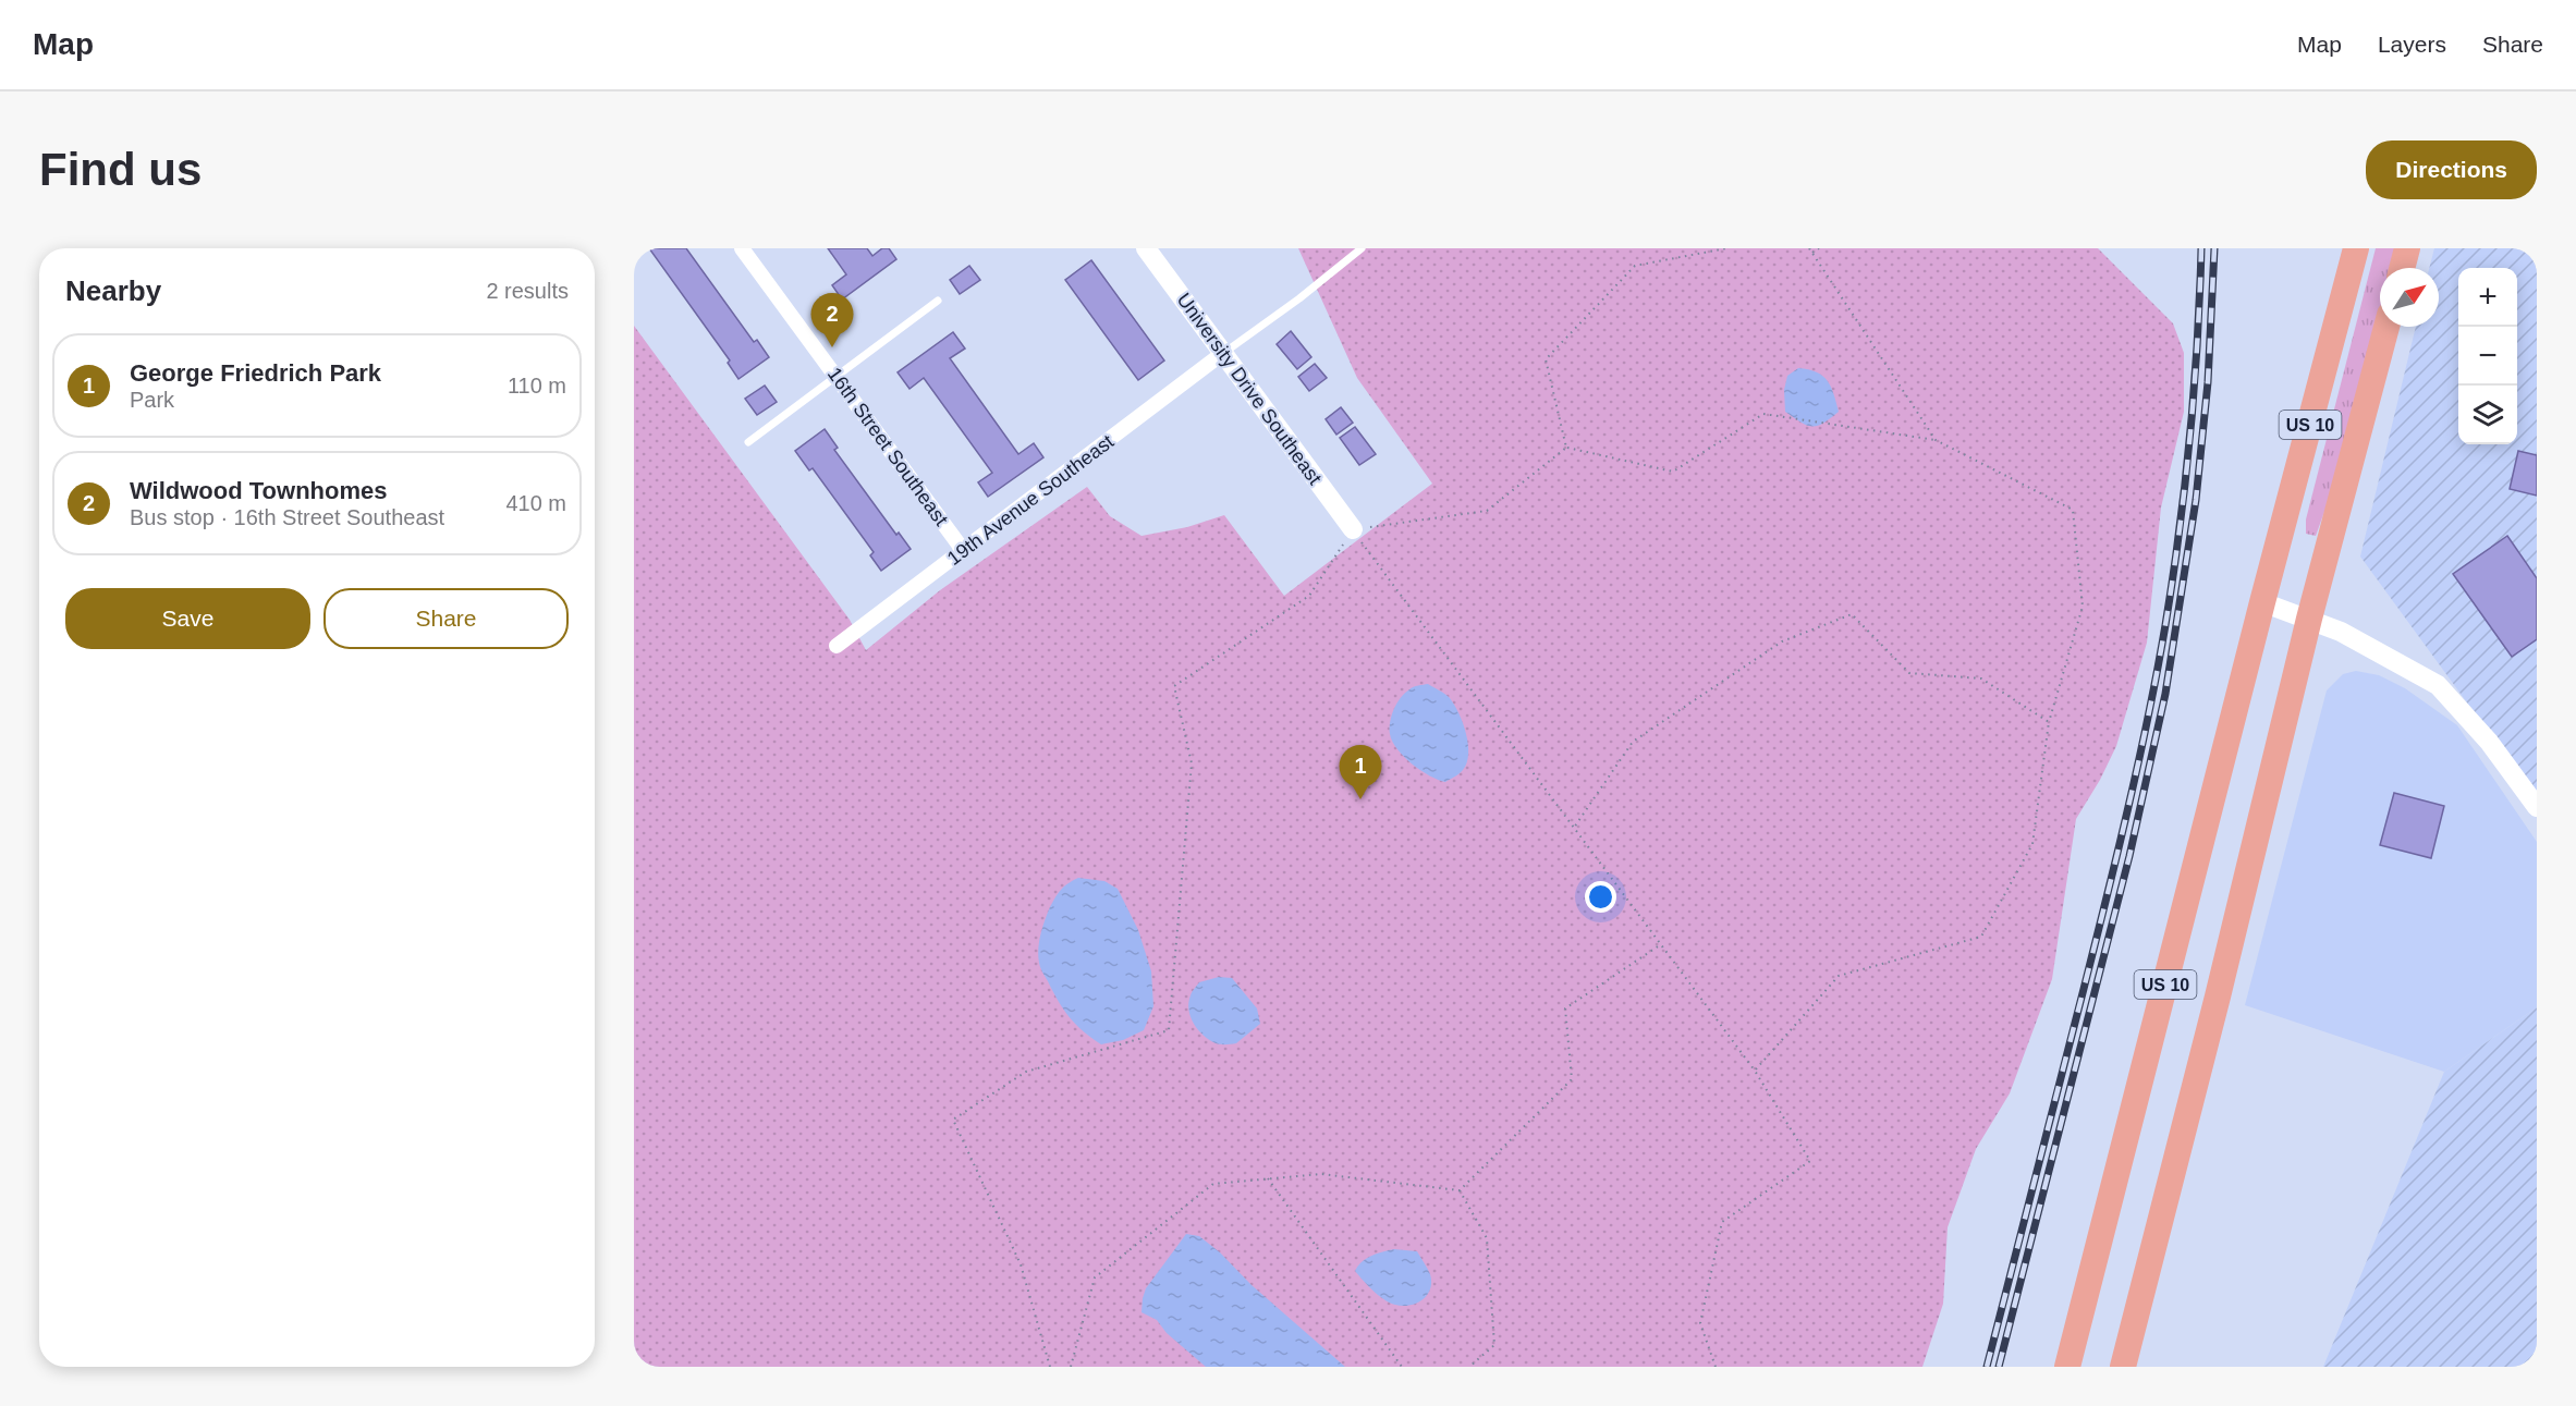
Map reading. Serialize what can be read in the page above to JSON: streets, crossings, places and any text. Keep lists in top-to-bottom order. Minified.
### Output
{"streets":{"highway":["US 10"],"street":["University Drive Southeast","16th Street Southeast","19th Avenue Southeast"]},"crossings":[["University Drive Southeast","19th Avenue Southeast"],["16th Street Southeast","19th Avenue Southeast"]],"north":"top right","page":{"header":"Map","nav":["Map","Layers","Share"],"buttons":["Directions",["Save","Share"]],"title":"Find us","heading":["Nearby","2 results"],"map_buttons":["+","−"],"pins":["2","1"],"list":[{"mark":"1","name":"George Friedrich Park","note":"Park","value":"110 m"},{"mark":"2","name":"Wildwood Townhomes","note":"Bus stop · 16th Street Southeast","value":"410 m"}]}}
